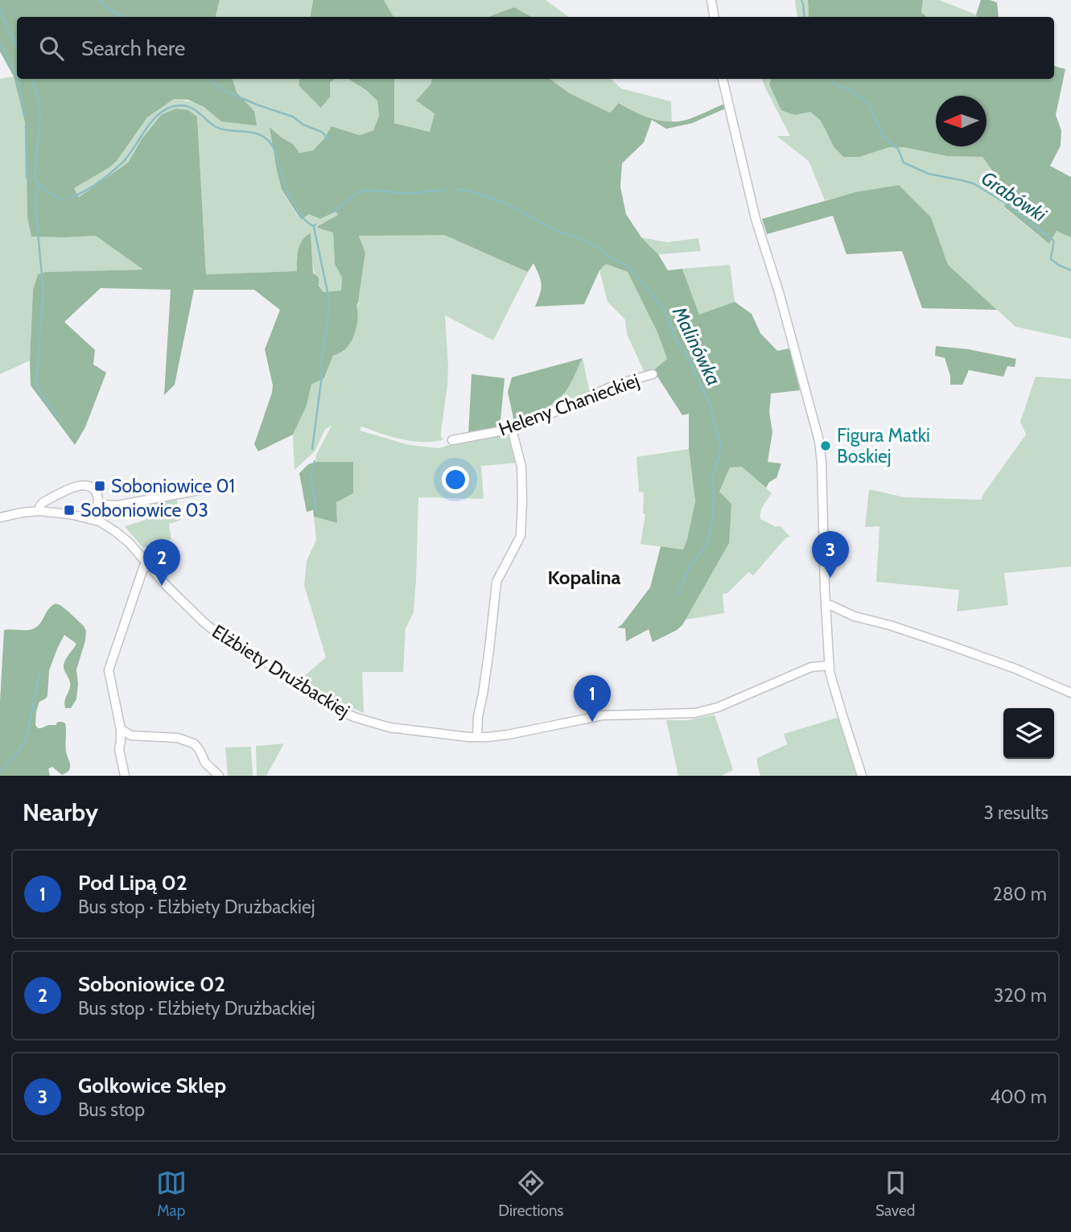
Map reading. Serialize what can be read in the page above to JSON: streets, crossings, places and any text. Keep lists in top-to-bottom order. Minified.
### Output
{"streets":{"street":["Heleny Chanieckiej","Elżbiety Drużbackiej"]},"districts":["Kopalina"],"water":["Grabówki","Malinówka"],"places":{"other":["Figura Matki Boskiej"],"transit":["Soboniowice 01","Soboniowice 03"]},"north":"left","page":{"search":"Search here","pins":["3","2","1"],"heading":["Nearby","3 results"],"list":[{"mark":"1","name":"Pod Lipą 02","note":"Bus stop · Elżbiety Drużbackiej","value":"280 m"},{"mark":"2","name":"Soboniowice 02","note":"Bus stop · Elżbiety Drużbackiej","value":"320 m"},{"mark":"3","name":"Golkowice Sklep","note":"Bus stop","value":"400 m"}],"nav":["Map","Directions","Saved"]}}
